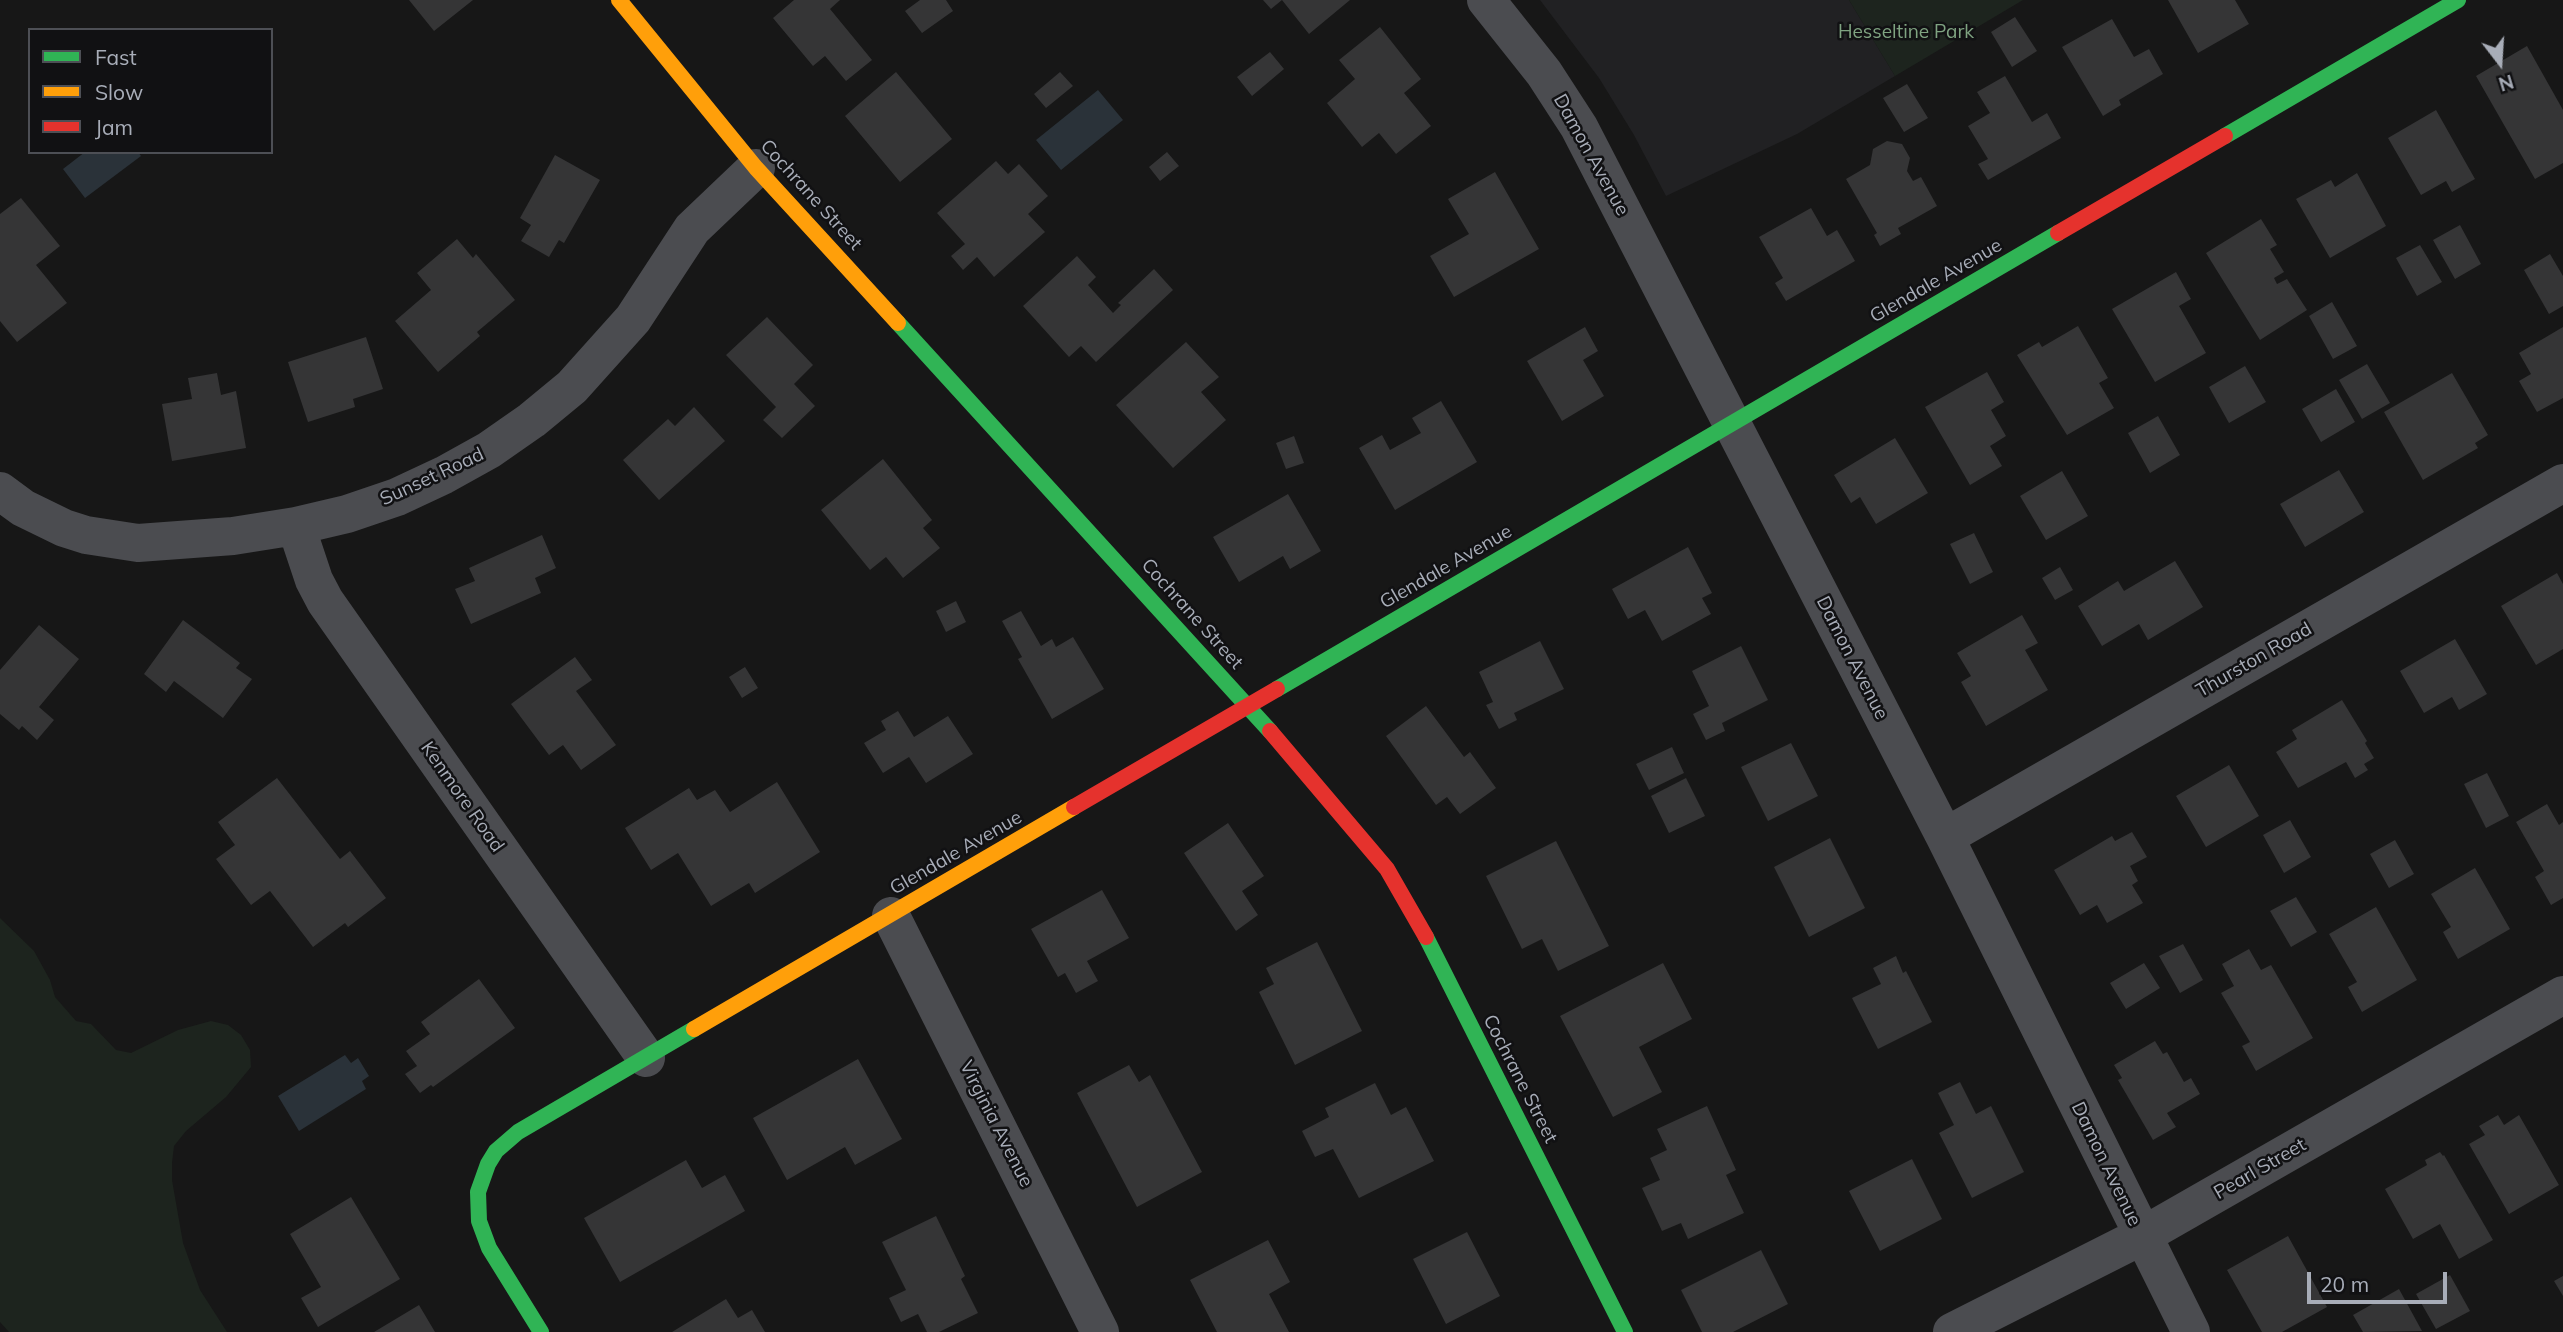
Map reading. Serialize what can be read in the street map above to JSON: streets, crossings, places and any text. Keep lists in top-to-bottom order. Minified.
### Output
{"streets":{"street":["Damon Avenue","Cochrane Street","Glendale Avenue","Sunset Road","Thurston Road","Kenmore Road","Virginia Avenue","Pearl Street"]},"crossings":[["Damon Avenue","Glendale Avenue"],["Damon Avenue","Thurston Road"],["Damon Avenue","Pearl Street"],["Cochrane Street","Glendale Avenue"],["Cochrane Street","Sunset Road"],["Glendale Avenue","Kenmore Road"],["Glendale Avenue","Virginia Avenue"],["Sunset Road","Kenmore Road"]],"parks":["Hesseltine Park"],"legend":["Fast","Slow","Jam"],"scale_bar":"20 m","north":"bottom"}
